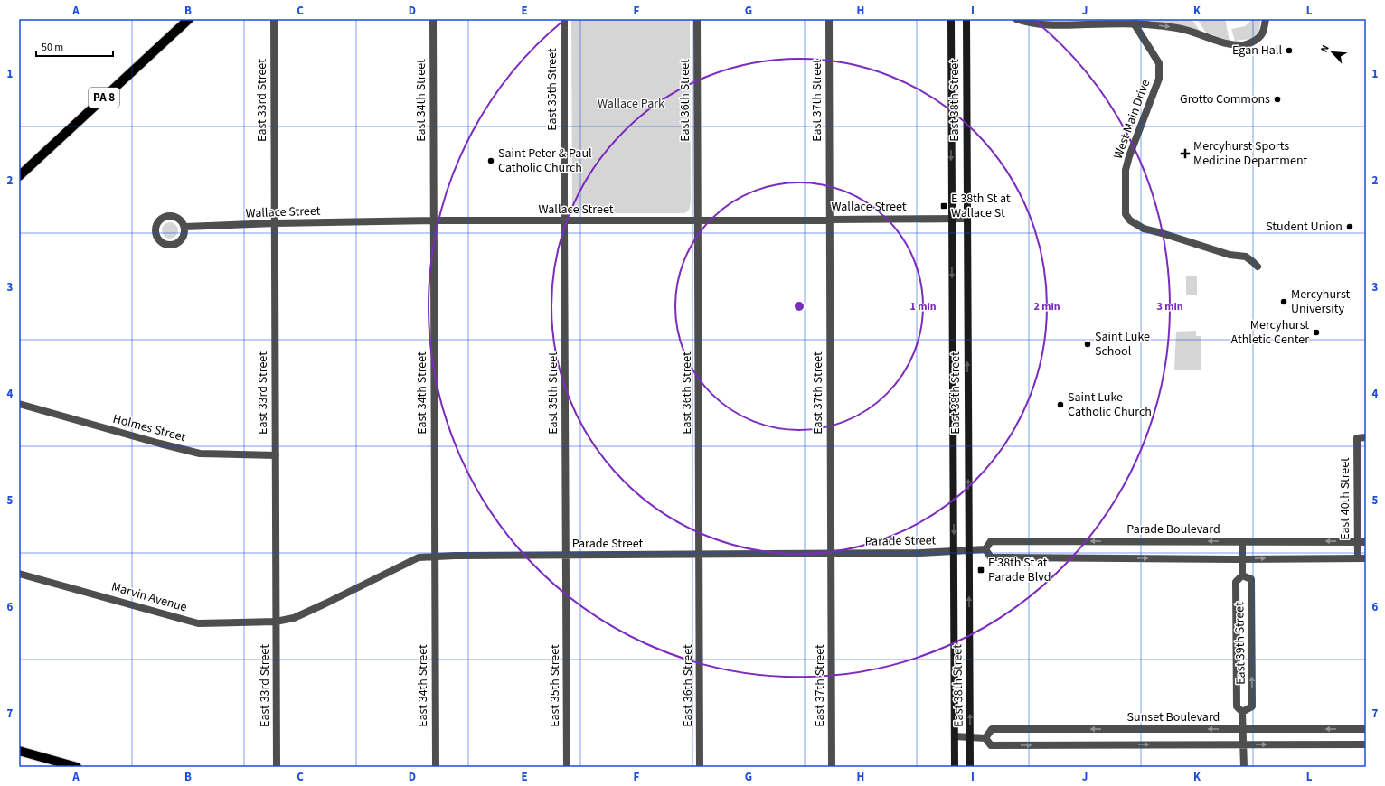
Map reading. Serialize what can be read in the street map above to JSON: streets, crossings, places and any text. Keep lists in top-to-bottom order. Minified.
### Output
{"streets":{"main road":["PA 8","East 38th Street"],"street":["East 35th Street","East 33rd Street","East 34th Street","East 36th Street","East 37th Street","West Main Drive","Wallace Street","Holmes Street","East 40th Street","Parade Boulevard","Parade Street","Marvin Avenue","East 39th Street","Sunset Boulevard"]},"crossings":[["East 35th Street","Wallace Street"],["East 35th Street","Parade Street"],["East 33rd Street","Wallace Street"],["East 33rd Street","Holmes Street"],["East 33rd Street","Parade Street"],["East 33rd Street","Marvin Avenue"],["East 34th Street","Wallace Street"],["East 34th Street","Parade Street"],["East 36th Street","Wallace Street"],["East 36th Street","Parade Street"],["East 37th Street","Wallace Street"],["East 37th Street","Parade Street"],["East 38th Street","Wallace Street"],["East 38th Street","Parade Boulevard"],["East 38th Street","Parade Street"],["East 40th Street","Parade Boulevard"],["Parade Boulevard","Parade Street"],["Parade Boulevard","East 39th Street"],["Parade Street","Marvin Avenue"],["East 39th Street","Sunset Boulevard"]],"parks":["Wallace Park"],"places":{"other":["Egan Hall","Grotto Commons","Saint Peter & Paul Catholic Church","Student Union","Mercyhurst University","Mercyhurst Athletic Center","Saint Luke School","Saint Luke Catholic Church"],"health":["Mercyhurst Sports Medicine Department"],"transit":["E 38th St at Wallace St","E 38th St at Parade Blvd"]},"scale_bar":"50 m","north":"top left","grid":{"columns":["A","B","C","D","E","F","G","H","I","J","K","L"],"rows":["1","2","3","4","5","6","7"]},"rings":["1 min","2 min","3 min"]}
